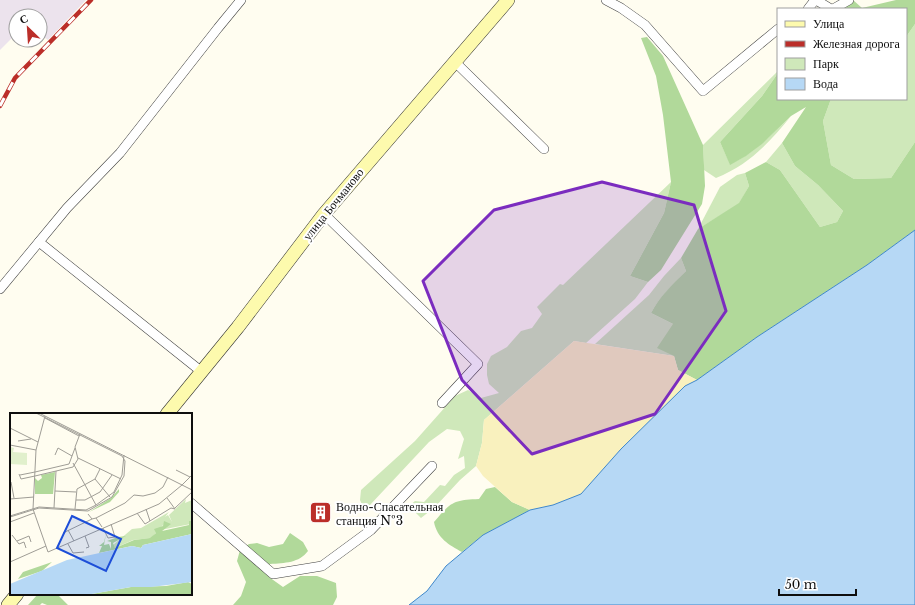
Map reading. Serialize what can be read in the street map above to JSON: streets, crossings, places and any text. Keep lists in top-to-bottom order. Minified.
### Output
{"streets":{"main road":["улица Бочманово"]},"places":{"building":["Водно-Спасательная станция №3"]},"legend":["Улица","Железная дорога","Парк","Вода"],"scale_bar":"50 m","north":"top left"}
